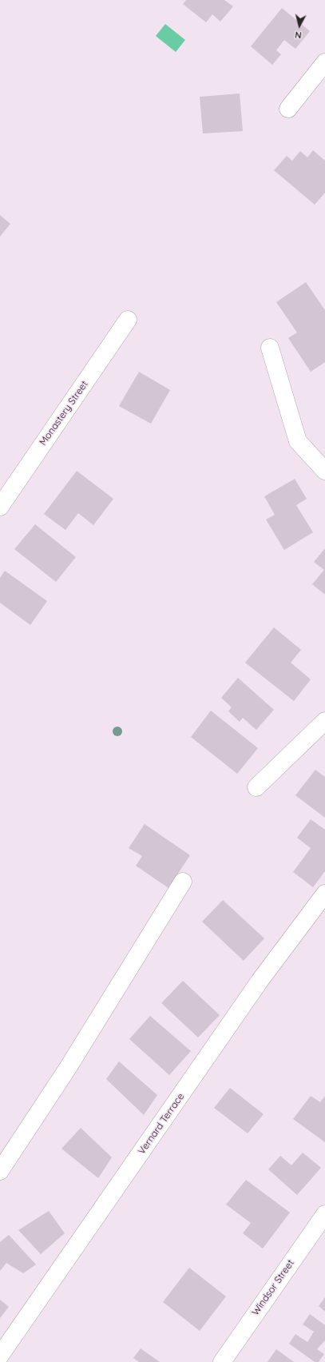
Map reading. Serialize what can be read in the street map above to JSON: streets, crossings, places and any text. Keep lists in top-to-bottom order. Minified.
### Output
{"streets":{"street":["Monastery Street","Vernard Terrace","Windsor Street"]},"north":"bottom"}
